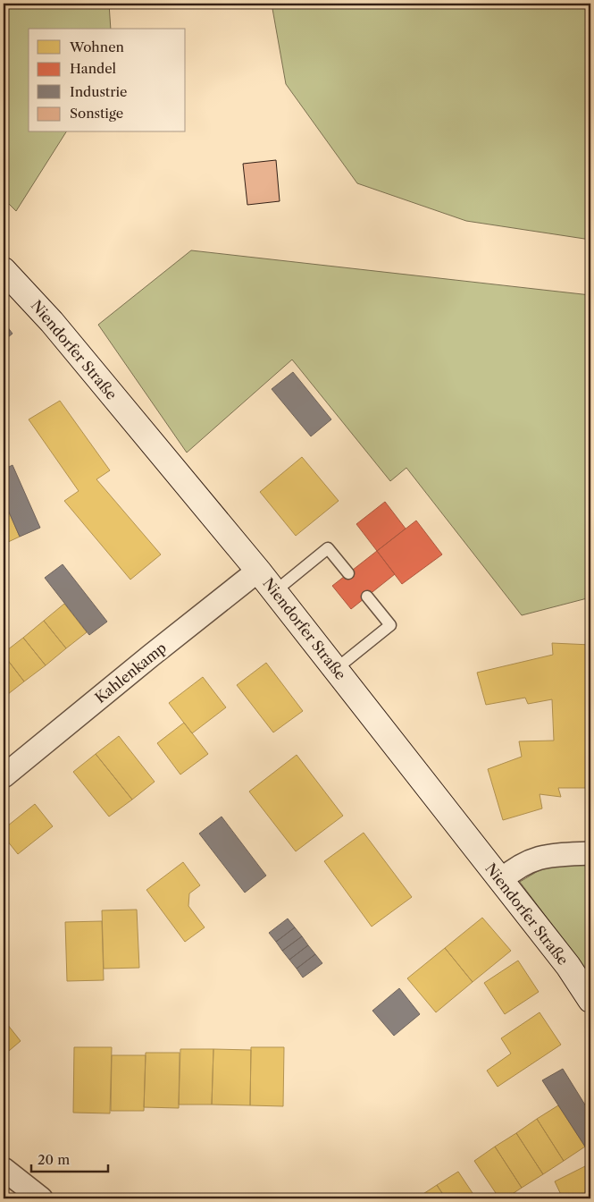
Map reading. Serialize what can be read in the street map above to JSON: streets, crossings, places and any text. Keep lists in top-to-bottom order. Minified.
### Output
{"streets":{"main road":["Niendorfer Straße"],"street":["Kahlenkamp"]},"crossings":[["Niendorfer Straße","Kahlenkamp"]],"legend":["Wohnen","Handel","Industrie","Sonstige"],"scale_bar":"20 m"}
